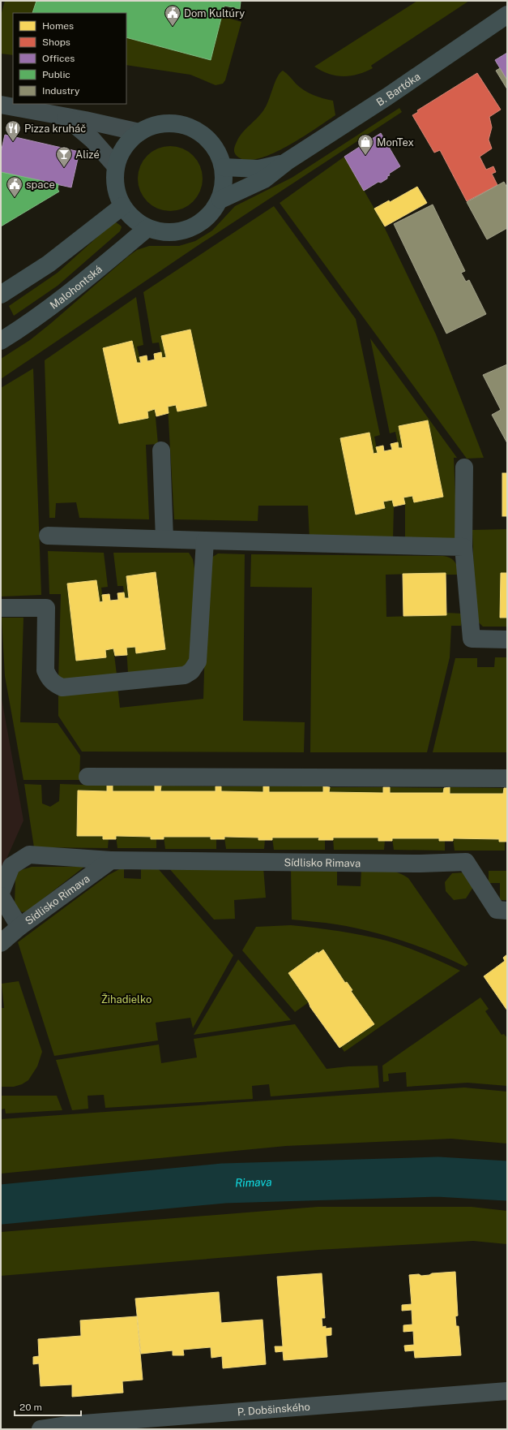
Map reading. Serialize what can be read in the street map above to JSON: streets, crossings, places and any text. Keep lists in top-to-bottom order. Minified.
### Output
{"streets":{"main road":["B. Bartóka","Malohontská"],"street":["Sídlisko Rimava","P. Dobšinského"]},"crossings":[["B. Bartóka","Malohontská"]],"water":["Rimava"],"parks":["Žihadielko"],"places":{"public building":["Dom Kultúry","space"],"restaurant":["Pizza kruháč"],"shop":["MonTex"],"bar":["Alizé"]},"legend":["Homes","Shops","Offices","Public","Industry"],"scale_bar":"20 m"}
